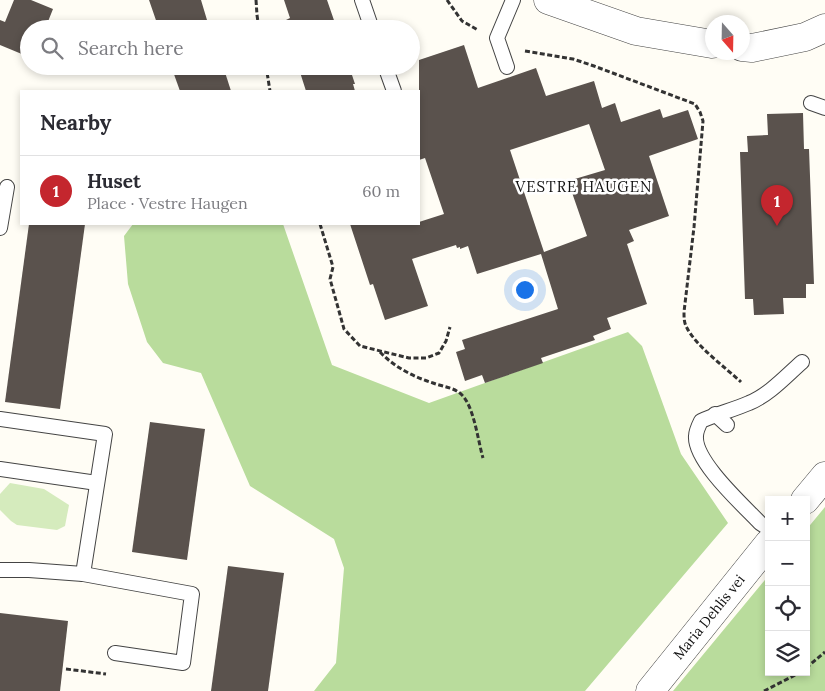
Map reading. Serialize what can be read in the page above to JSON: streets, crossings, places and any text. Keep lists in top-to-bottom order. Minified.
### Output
{"streets":{"street":["Maria Dehlis vei"]},"districts":["VESTRE HAUGEN"],"north":"bottom","page":{"search":"Search here","heading":"Nearby","list":[{"mark":"1","name":"Huset","note":"Place · Vestre Haugen","value":"60 m"}],"pins":"1","map_buttons":["+","−"]}}
